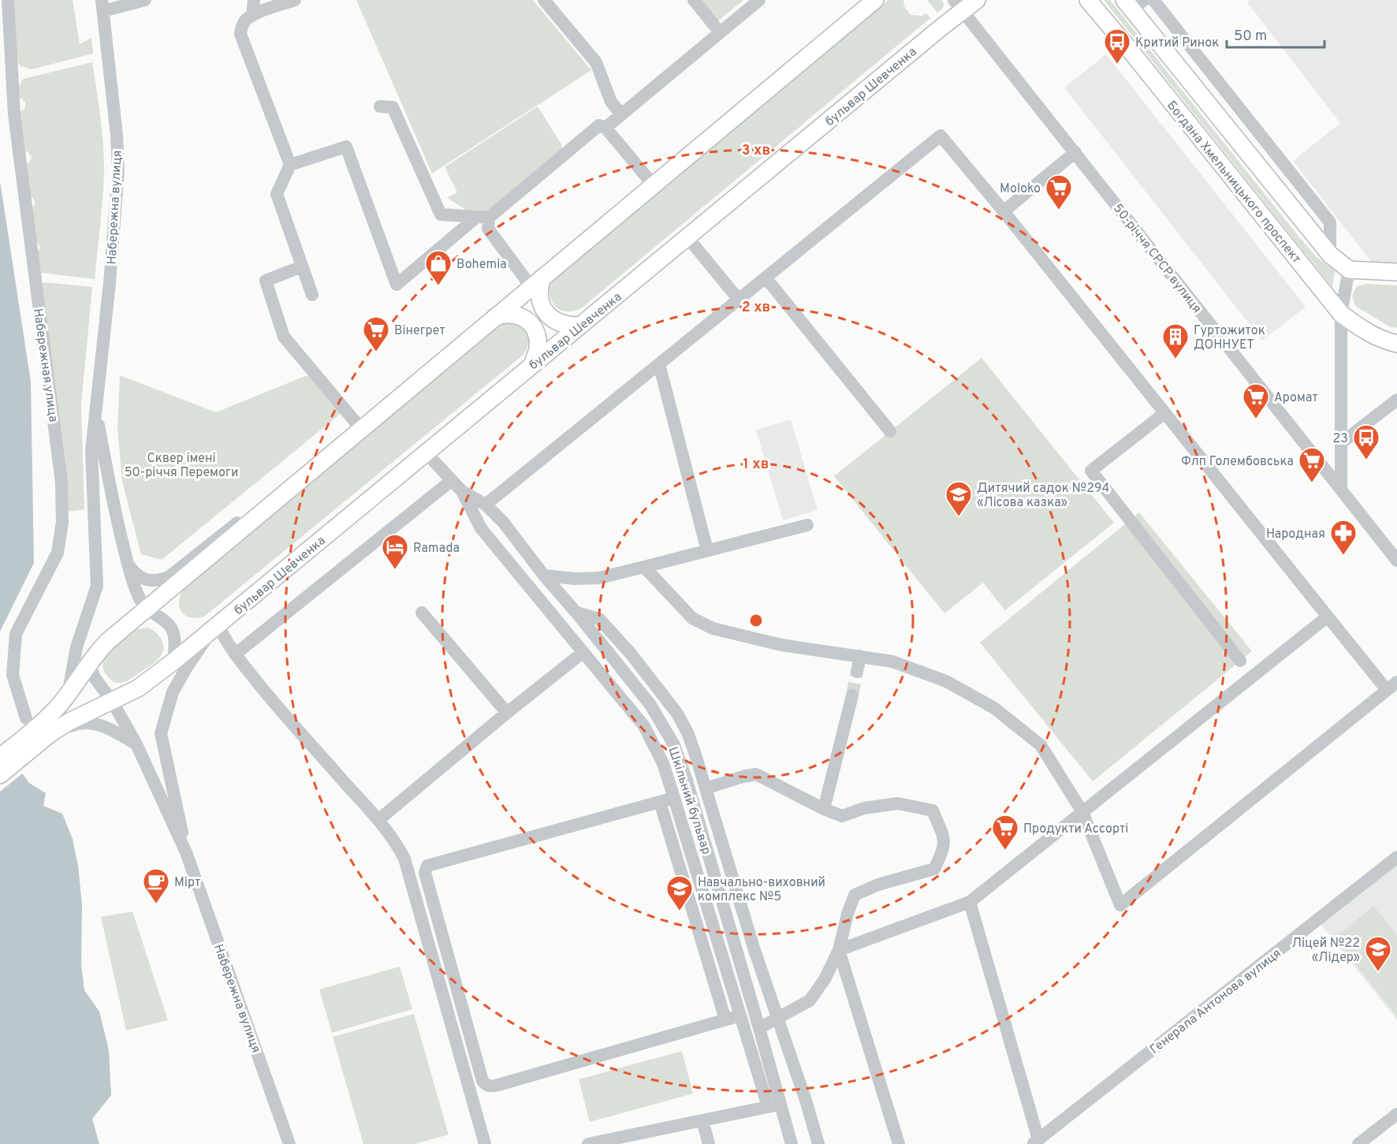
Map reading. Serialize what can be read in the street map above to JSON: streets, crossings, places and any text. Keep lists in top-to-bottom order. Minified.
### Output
{"streets":{"main road":["бульвар Шевченка","Богдана Хмельницького проспект"],"street":["Набережна вулиця","50-річчя СРСР вулиця","Набережная улица","Шкільний бульвар","Генерала Антонова вулиця"]},"crossings":[["бульвар Шевченка","Набережна вулиця"],["бульвар Шевченка","50-річчя СРСР вулиця"],["бульвар Шевченка","Набережная улица"],["бульвар Шевченка","Шкільний бульвар"]],"parks":["Сквер імені 50-річчя Перемоги"],"places":{"bus stop":["Критий Ринок","23"],"supermarket":["Moloko","Вінегрет","Аромат","Флп Голембовська","Продукти Ассорті"],"shop":["Bohemia"],"building":["Гуртожиток ДОННУЕТ"],"school or university":["Дитячий садок №294 «Лісова казка»","Навчально-виховний комплекс №5","Ліцей №22 «Лідер»"],"pharmacy":["Народная"],"hotel":["Ramada"],"cafe":["Мірт"]},"scale_bar":"50 m","rings":["3 хв","2 хв","1 хв"]}
